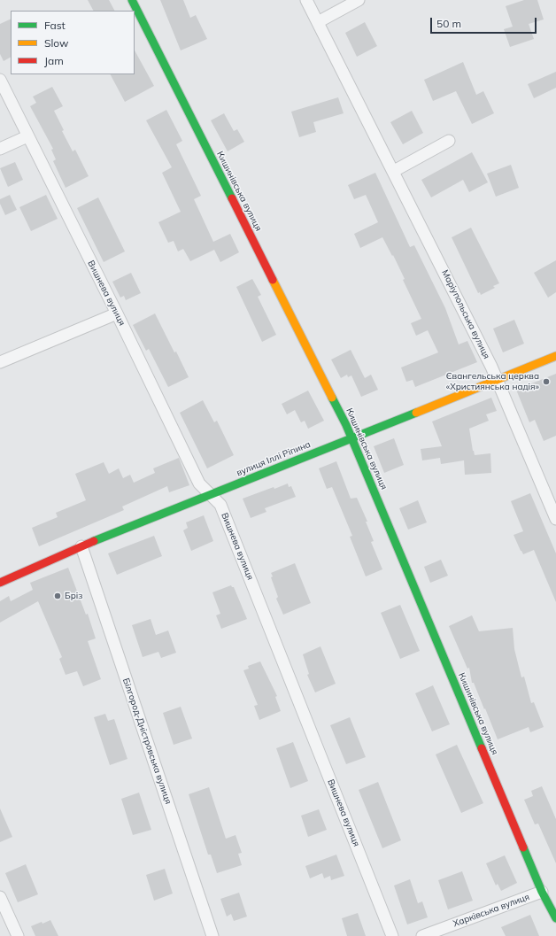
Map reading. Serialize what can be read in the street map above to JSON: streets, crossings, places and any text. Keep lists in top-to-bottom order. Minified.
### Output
{"streets":{"street":["Кишинівська вулиця","Вишнева вулиця","Маріупольська вулиця","вулиця Іллі Ріпина","Білгород-Дністровська вулиця","Харківська вулиця"]},"crossings":[["Кишинівська вулиця","вулиця Іллі Ріпина"],["Кишинівська вулиця","Харківська вулиця"],["Вишнева вулиця","вулиця Іллі Ріпина"],["Маріупольська вулиця","вулиця Іллі Ріпина"],["вулиця Іллі Ріпина","Білгород-Дністровська вулиця"]],"places":["Євангельська церква «Християнська надія»","Бріз"],"legend":["Fast","Slow","Jam"],"scale_bar":"50 m"}
